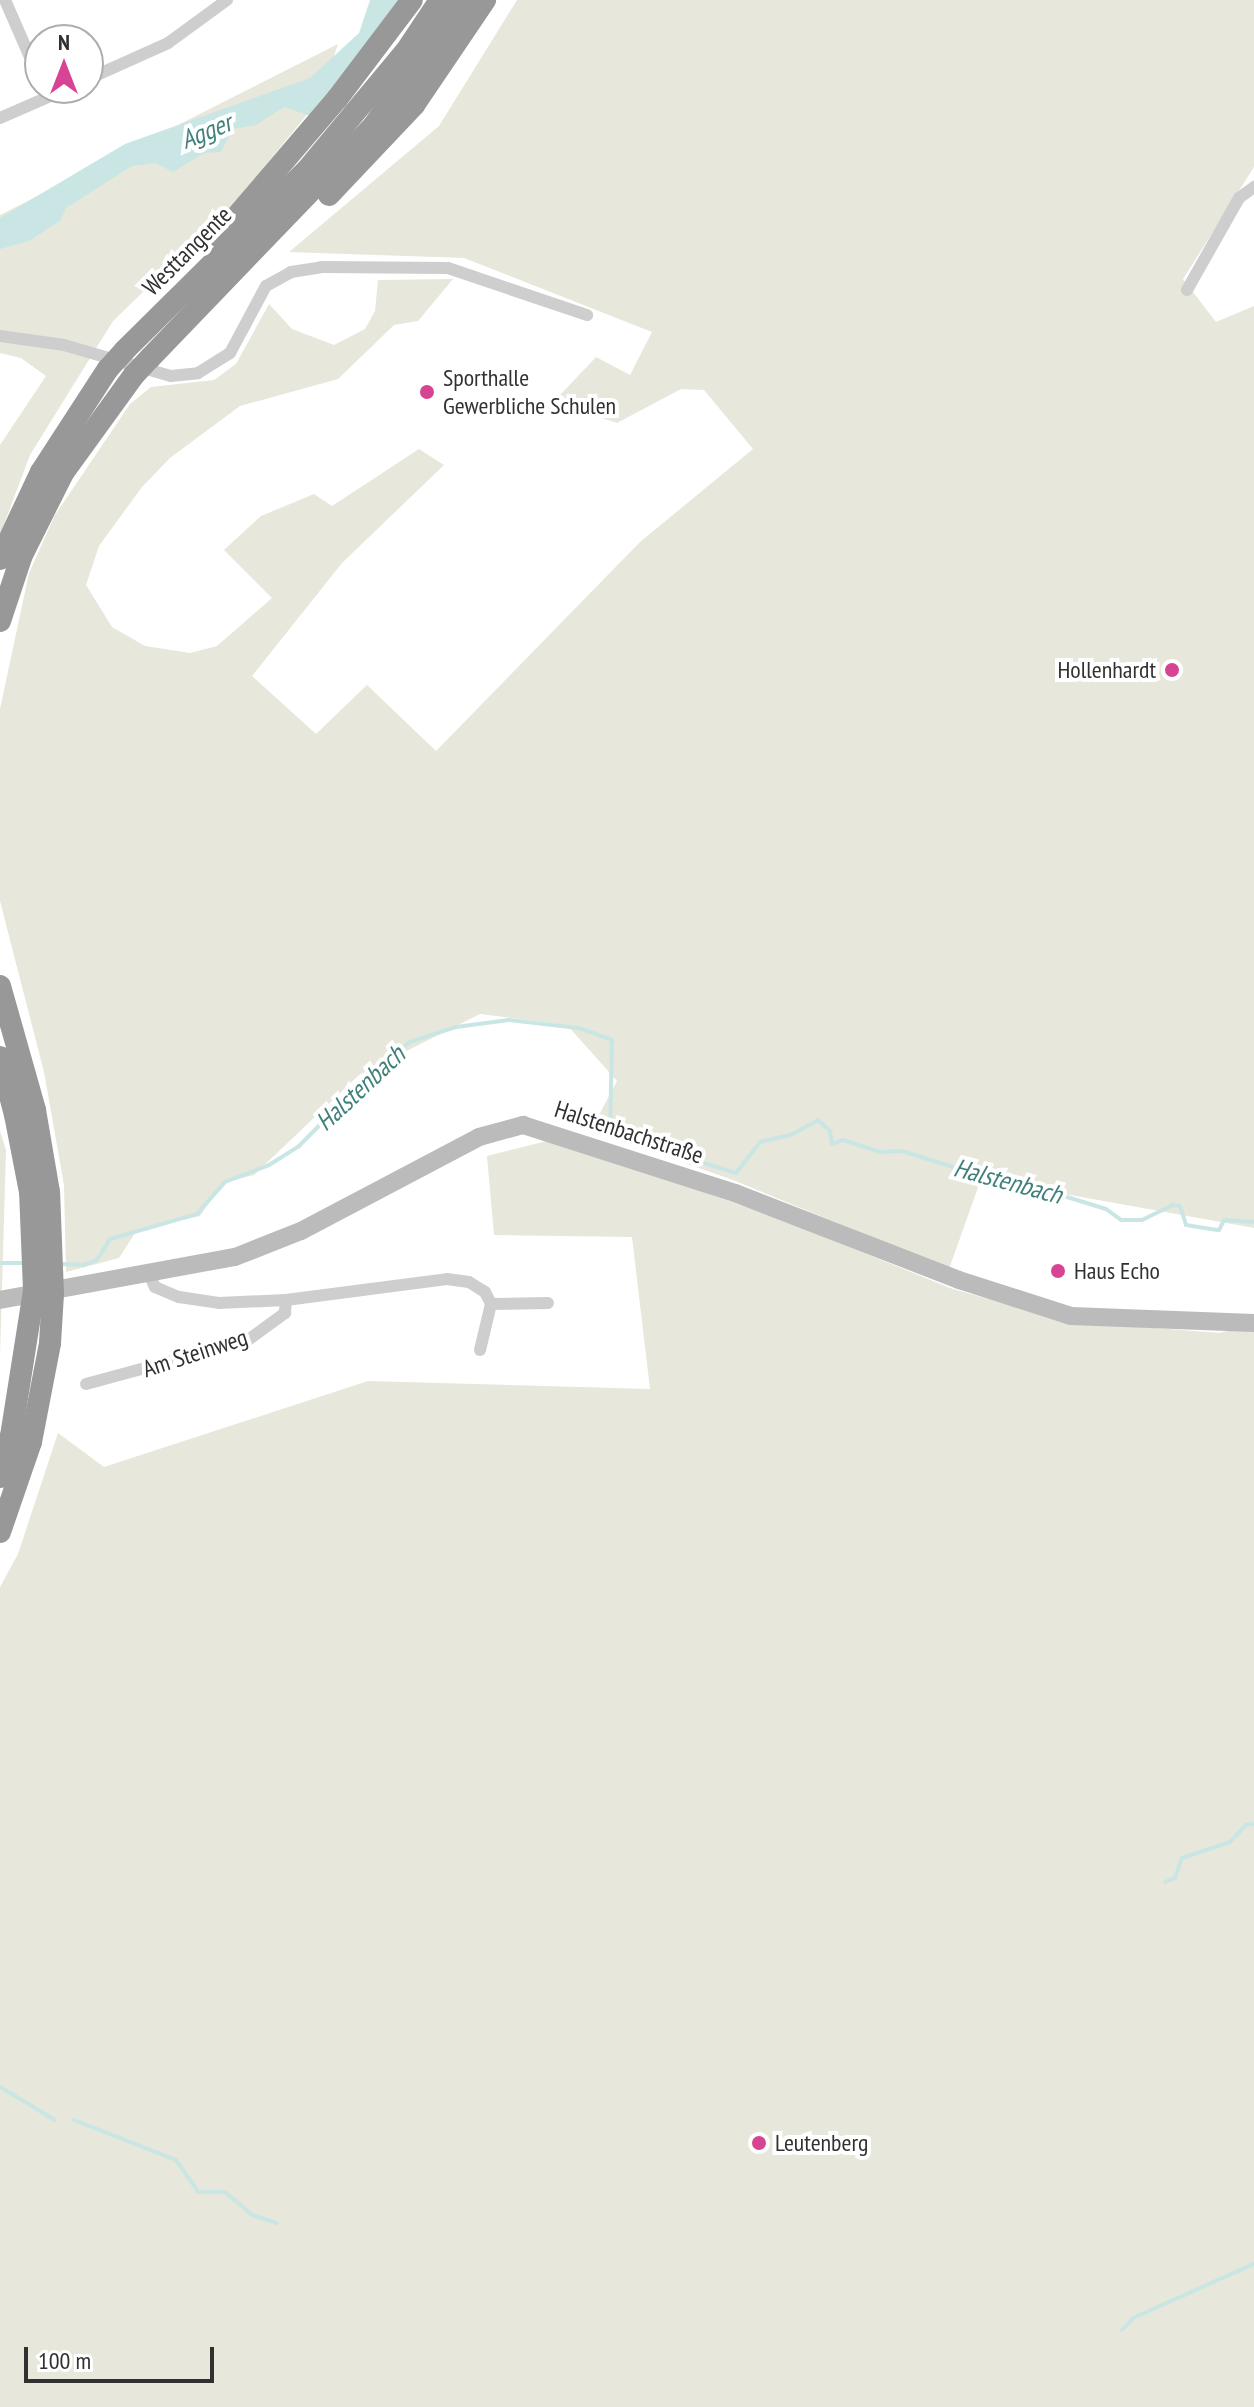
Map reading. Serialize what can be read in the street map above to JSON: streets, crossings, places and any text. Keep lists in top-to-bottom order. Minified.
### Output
{"streets":{"highway":["Westtangente"],"street":["Halstenbachstraße","Am Steinweg"]},"crossings":[["Halstenbachstraße","Am Steinweg"]],"water":["Agger","Halstenbach"],"places":["Sporthalle Gewerbliche Schulen","Hollenhardt","Haus Echo","Leutenberg"],"scale_bar":"100 m","north":"top"}
